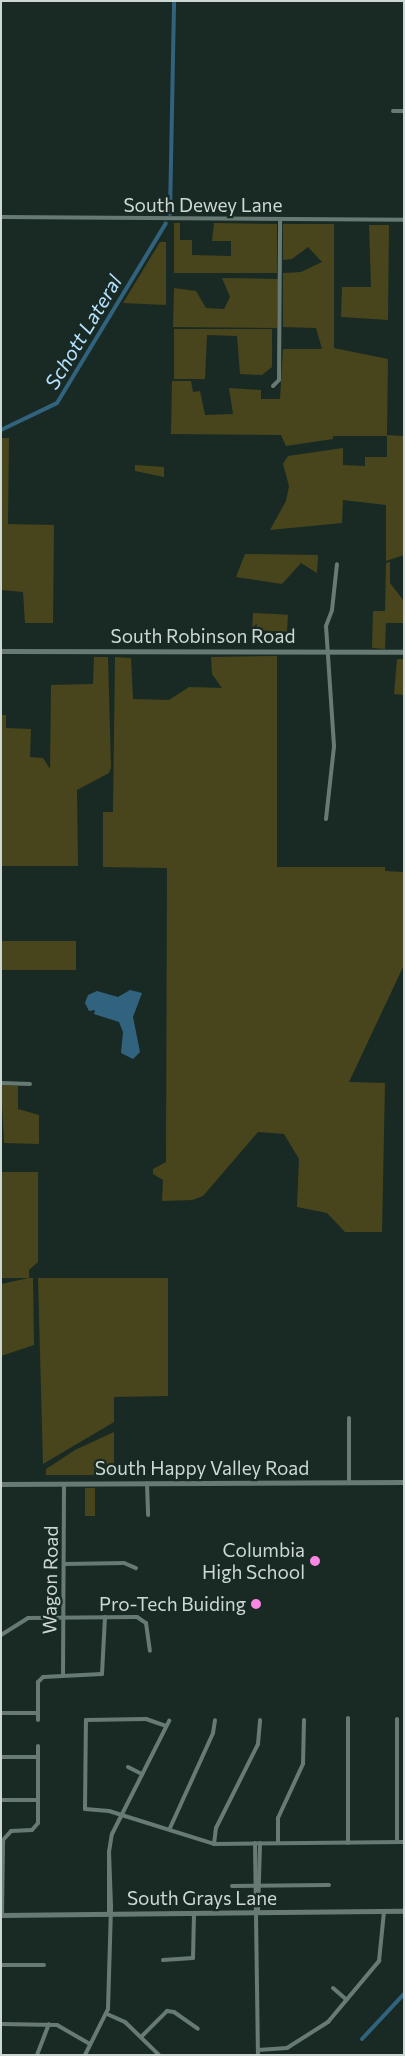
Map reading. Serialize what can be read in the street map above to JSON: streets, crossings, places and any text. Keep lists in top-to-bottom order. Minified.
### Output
{"streets":{"street":["South Dewey Lane","South Robinson Road","South Happy Valley Road","Wagon Road","South Grays Lane"]},"crossings":[["South Happy Valley Road","Wagon Road"]],"water":["Schott Lateral"],"places":["Columbia High School","Pro-Tech Buiding"]}
